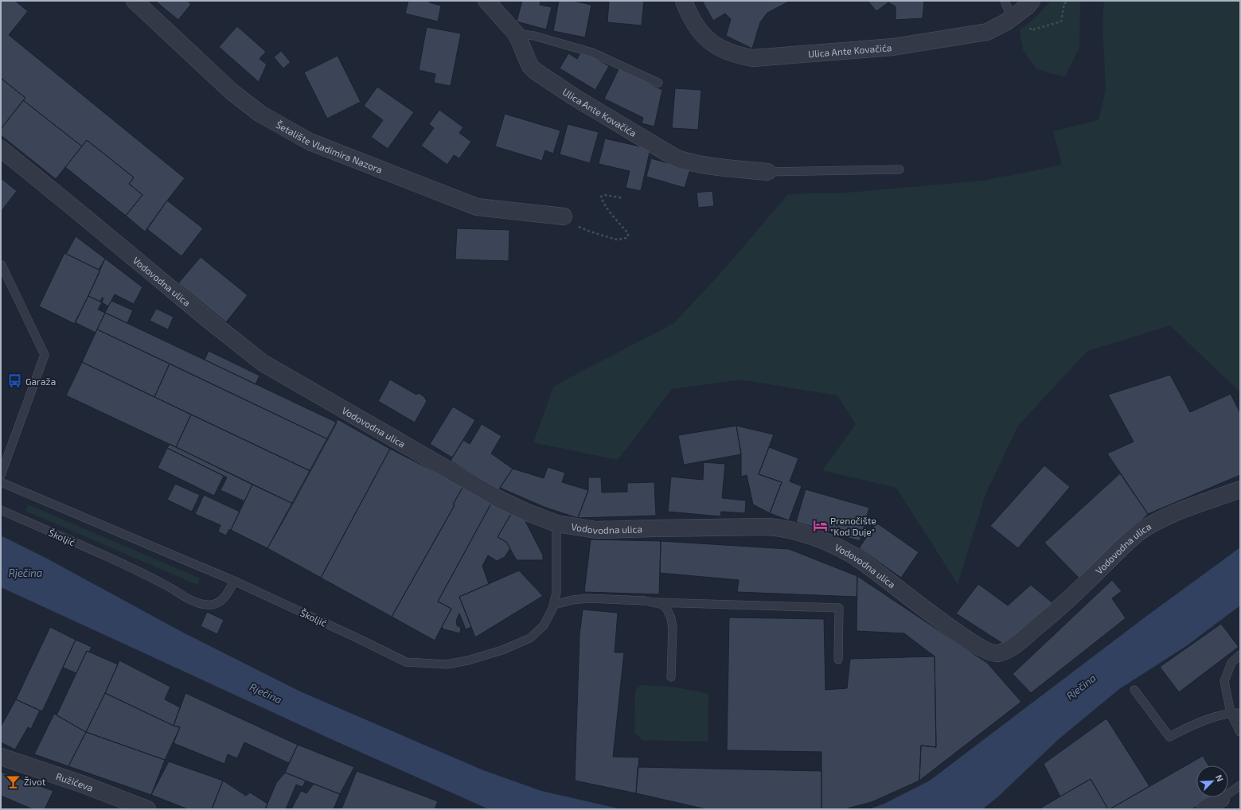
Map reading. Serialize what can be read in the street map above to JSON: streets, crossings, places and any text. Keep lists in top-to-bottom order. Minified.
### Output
{"streets":{"street":["Ulica Ante Kovačića","Šetalište Vladimira Nazora","Vodovodna ulica","Ružićeva"],"lane":["Školjić"]},"crossings":[["Vodovodna ulica","Školjić"]],"water":["Rječina"],"places":{"bus stop":["Garaža"],"hotel":["Prenočište \"Kod Duje\""],"bar":["Život"]},"north":"top right"}
